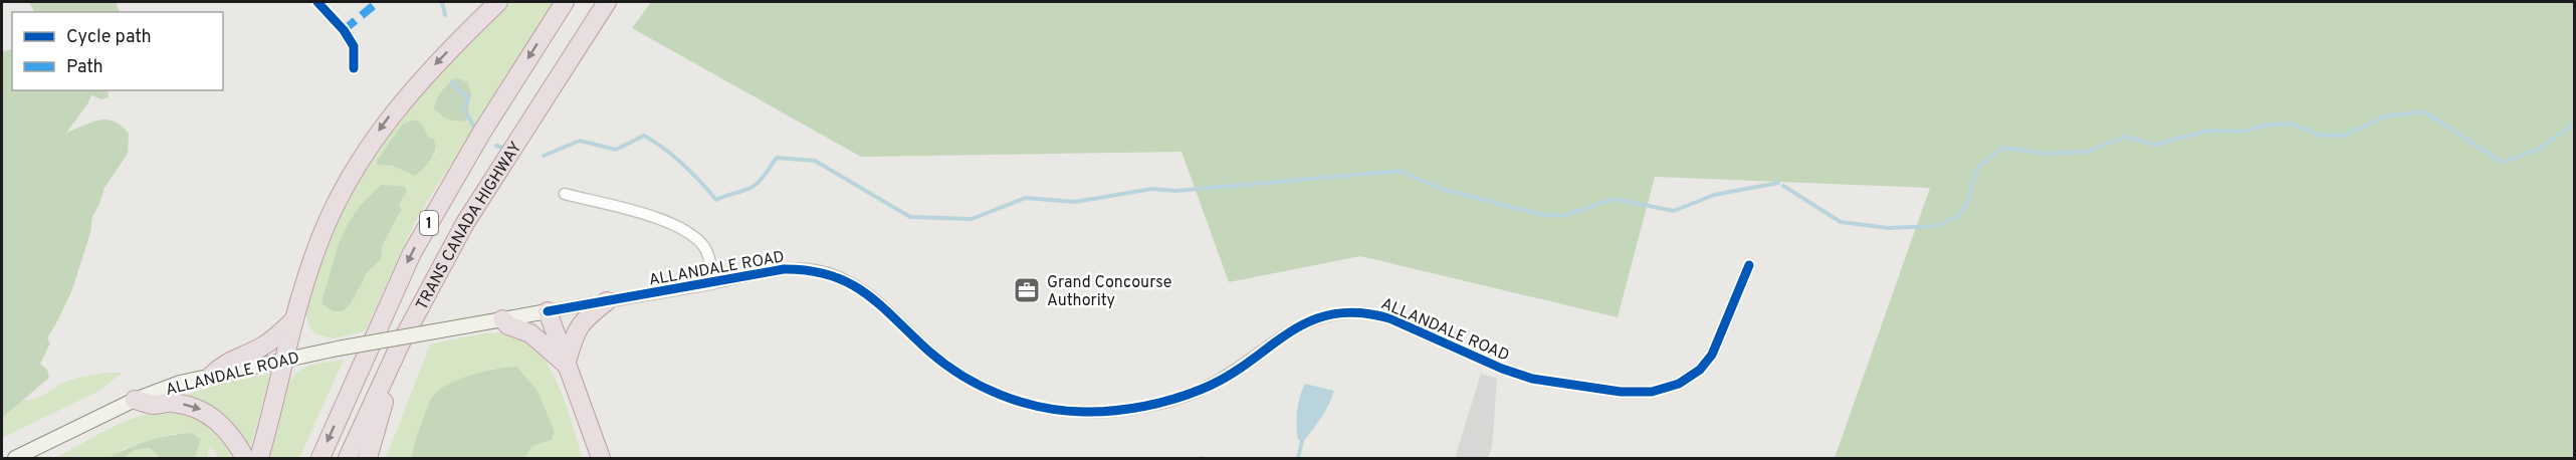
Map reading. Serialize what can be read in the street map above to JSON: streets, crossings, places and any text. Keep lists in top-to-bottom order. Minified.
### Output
{"streets":{"highway":["1","TRANS CANADA HIGHWAY"],"main road":["ALLANDALE ROAD"]},"places":{"office":["Grand Concourse Authority"]},"legend":["Cycle path","Path"]}
